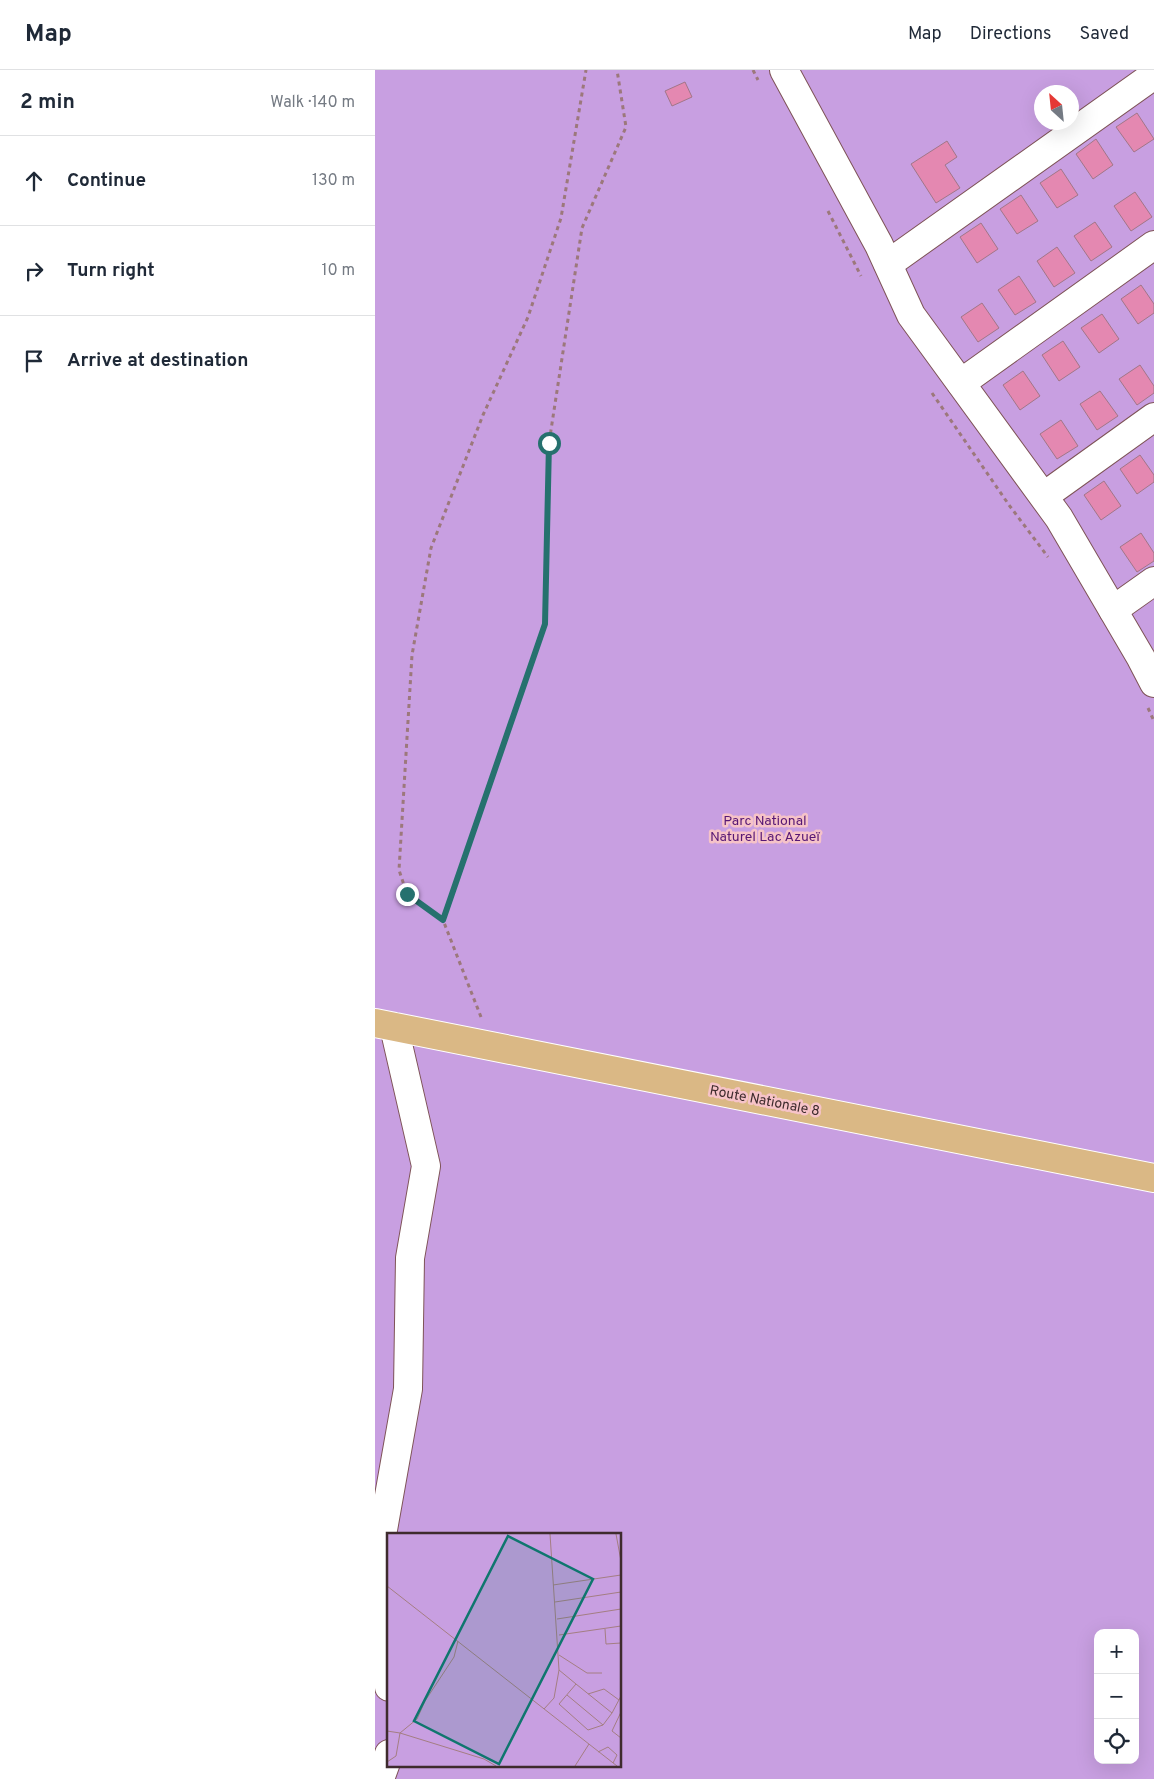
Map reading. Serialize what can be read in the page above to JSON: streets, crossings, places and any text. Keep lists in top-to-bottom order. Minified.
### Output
{"streets":{"main road":["Route Nationale 8"]},"parks":["Parc National Naturel Lac Azueï"],"north":"top left","page":{"header":"Map","nav":["Map","Directions","Saved"],"heading":["2 min","Walk · 140 m"],"list":[["Continue","130 m"],["Turn right","10 m"],"Arrive at destination"],"map_buttons":["+","−"]}}
